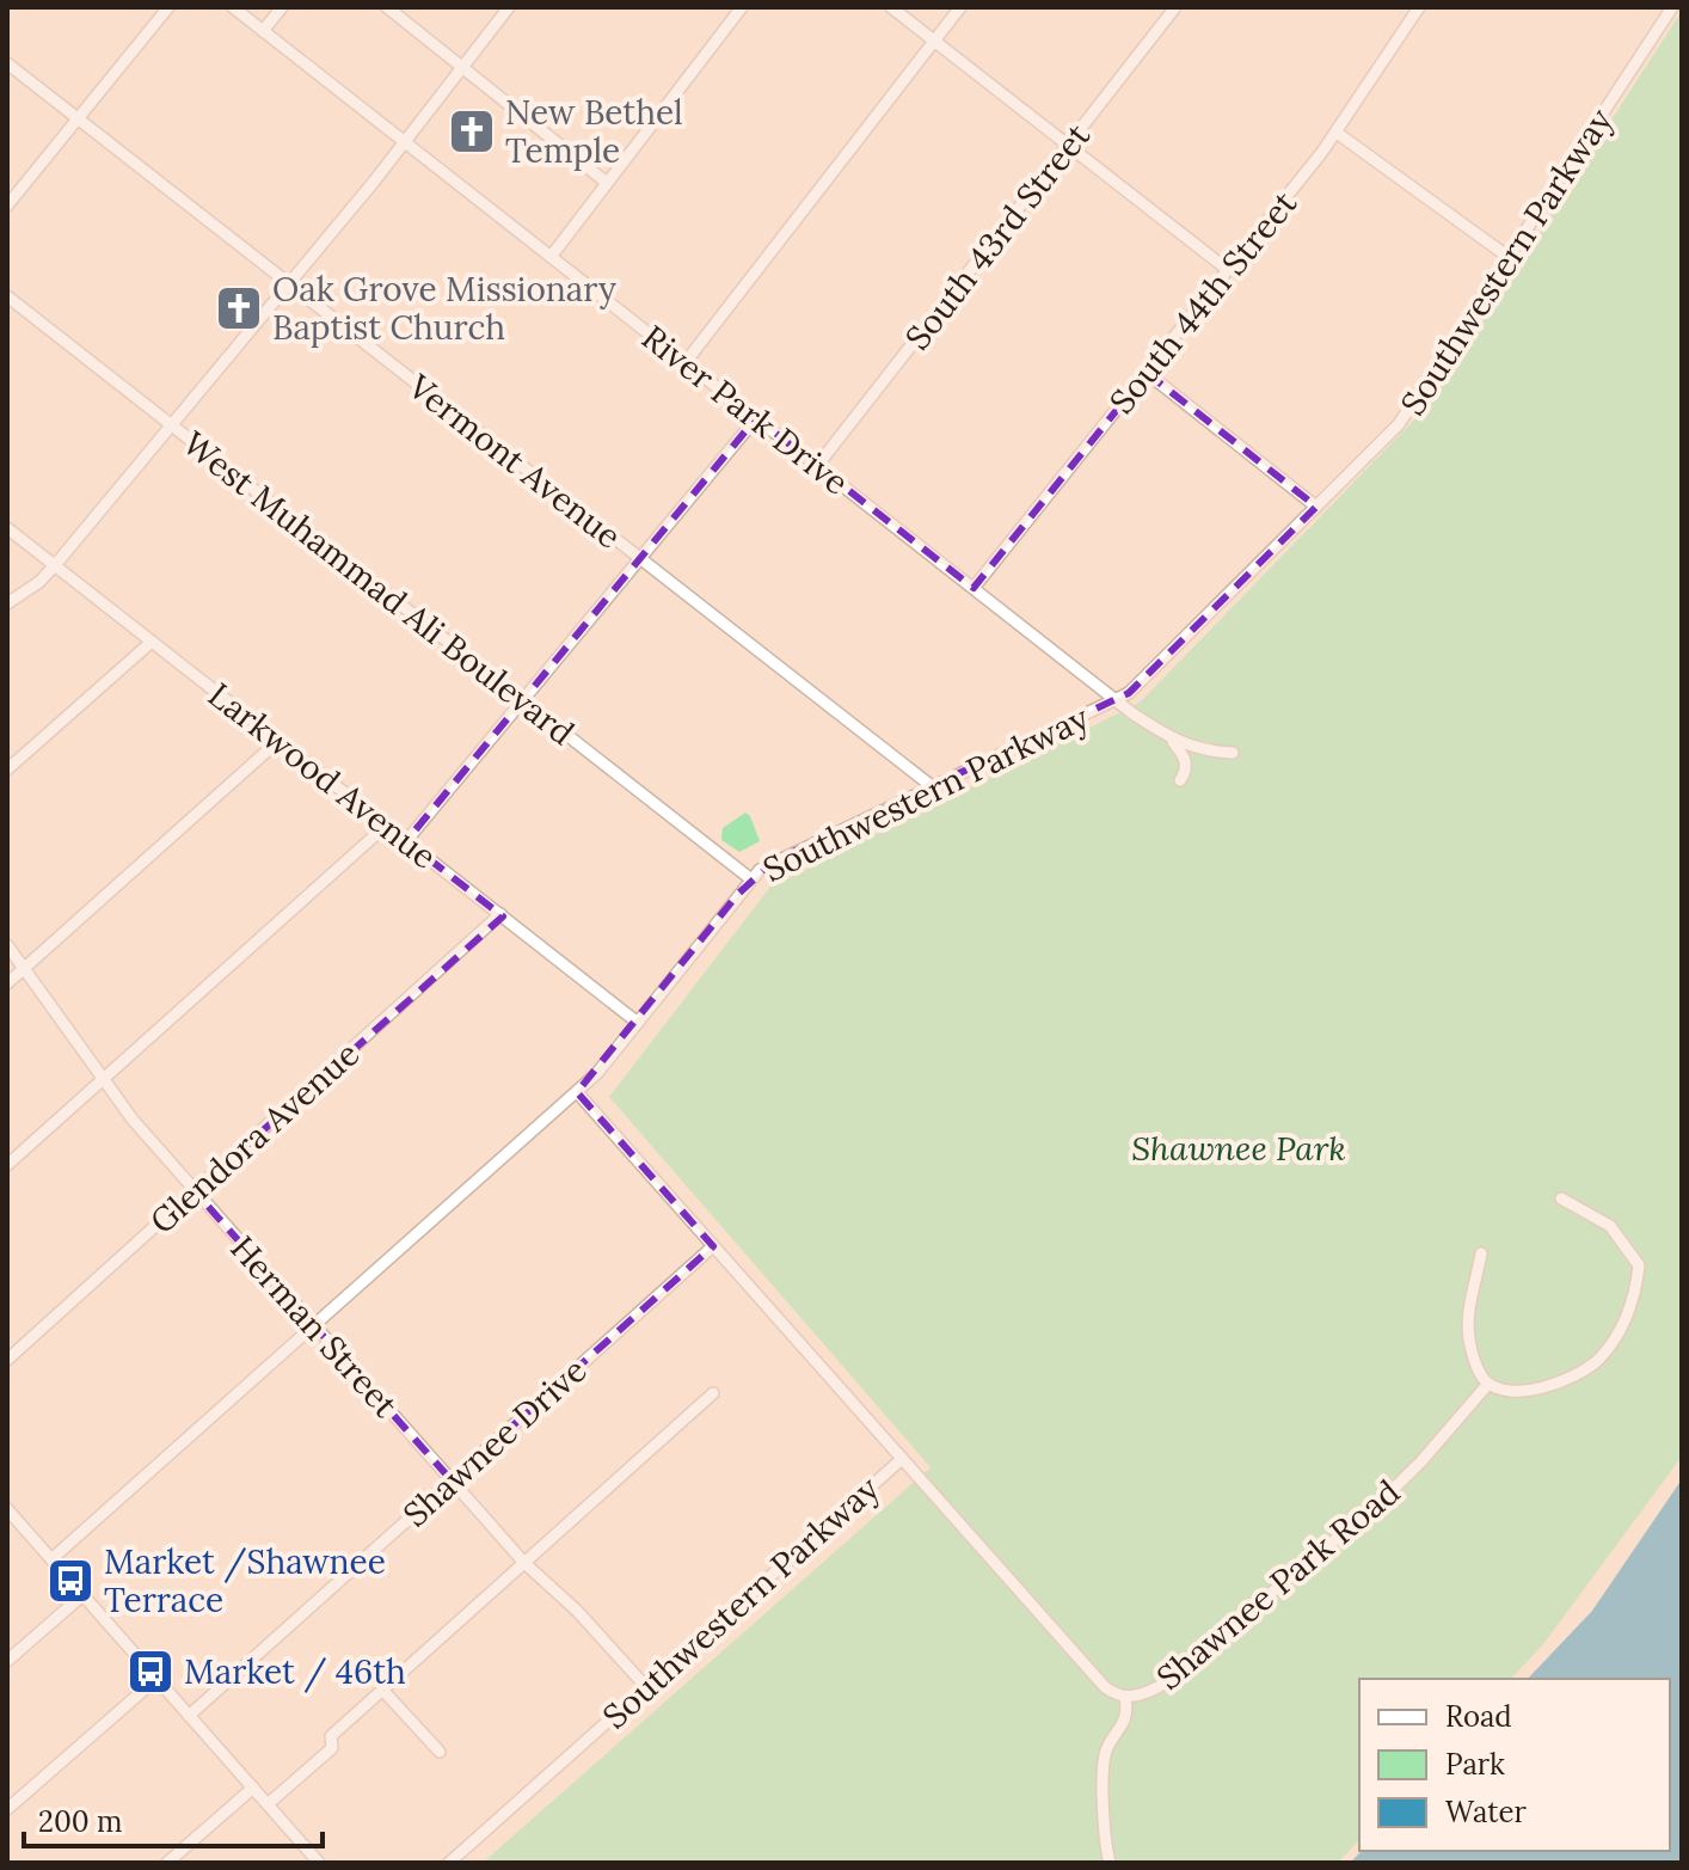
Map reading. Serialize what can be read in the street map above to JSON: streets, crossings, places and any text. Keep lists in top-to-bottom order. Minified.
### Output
{"streets":{"street":["South 43rd Street","Southwestern Parkway","South 44th Street","River Park Drive","Vermont Avenue","West Muhammad Ali Boulevard","Larkwood Avenue","Glendora Avenue","Herman Street","Shawnee Drive","Shawnee Park Road"]},"crossings":[["South 43rd Street","River Park Drive"],["Southwestern Parkway","River Park Drive"],["Southwestern Parkway","Vermont Avenue"],["Southwestern Parkway","West Muhammad Ali Boulevard"],["Southwestern Parkway","Larkwood Avenue"],["Southwestern Parkway","Herman Street"],["Southwestern Parkway","Shawnee Drive"],["Southwestern Parkway","Shawnee Park Road"],["South 44th Street","River Park Drive"],["Larkwood Avenue","Glendora Avenue"],["Glendora Avenue","Herman Street"],["Herman Street","Shawnee Drive"]],"parks":["Shawnee Park"],"places":{"church":["New Bethel Temple","Oak Grove Missionary Baptist Church"],"bus stop":["Market /Shawnee Terrace","Market / 46th"]},"legend":["Road","Park","Water"],"scale_bar":"200 m"}
